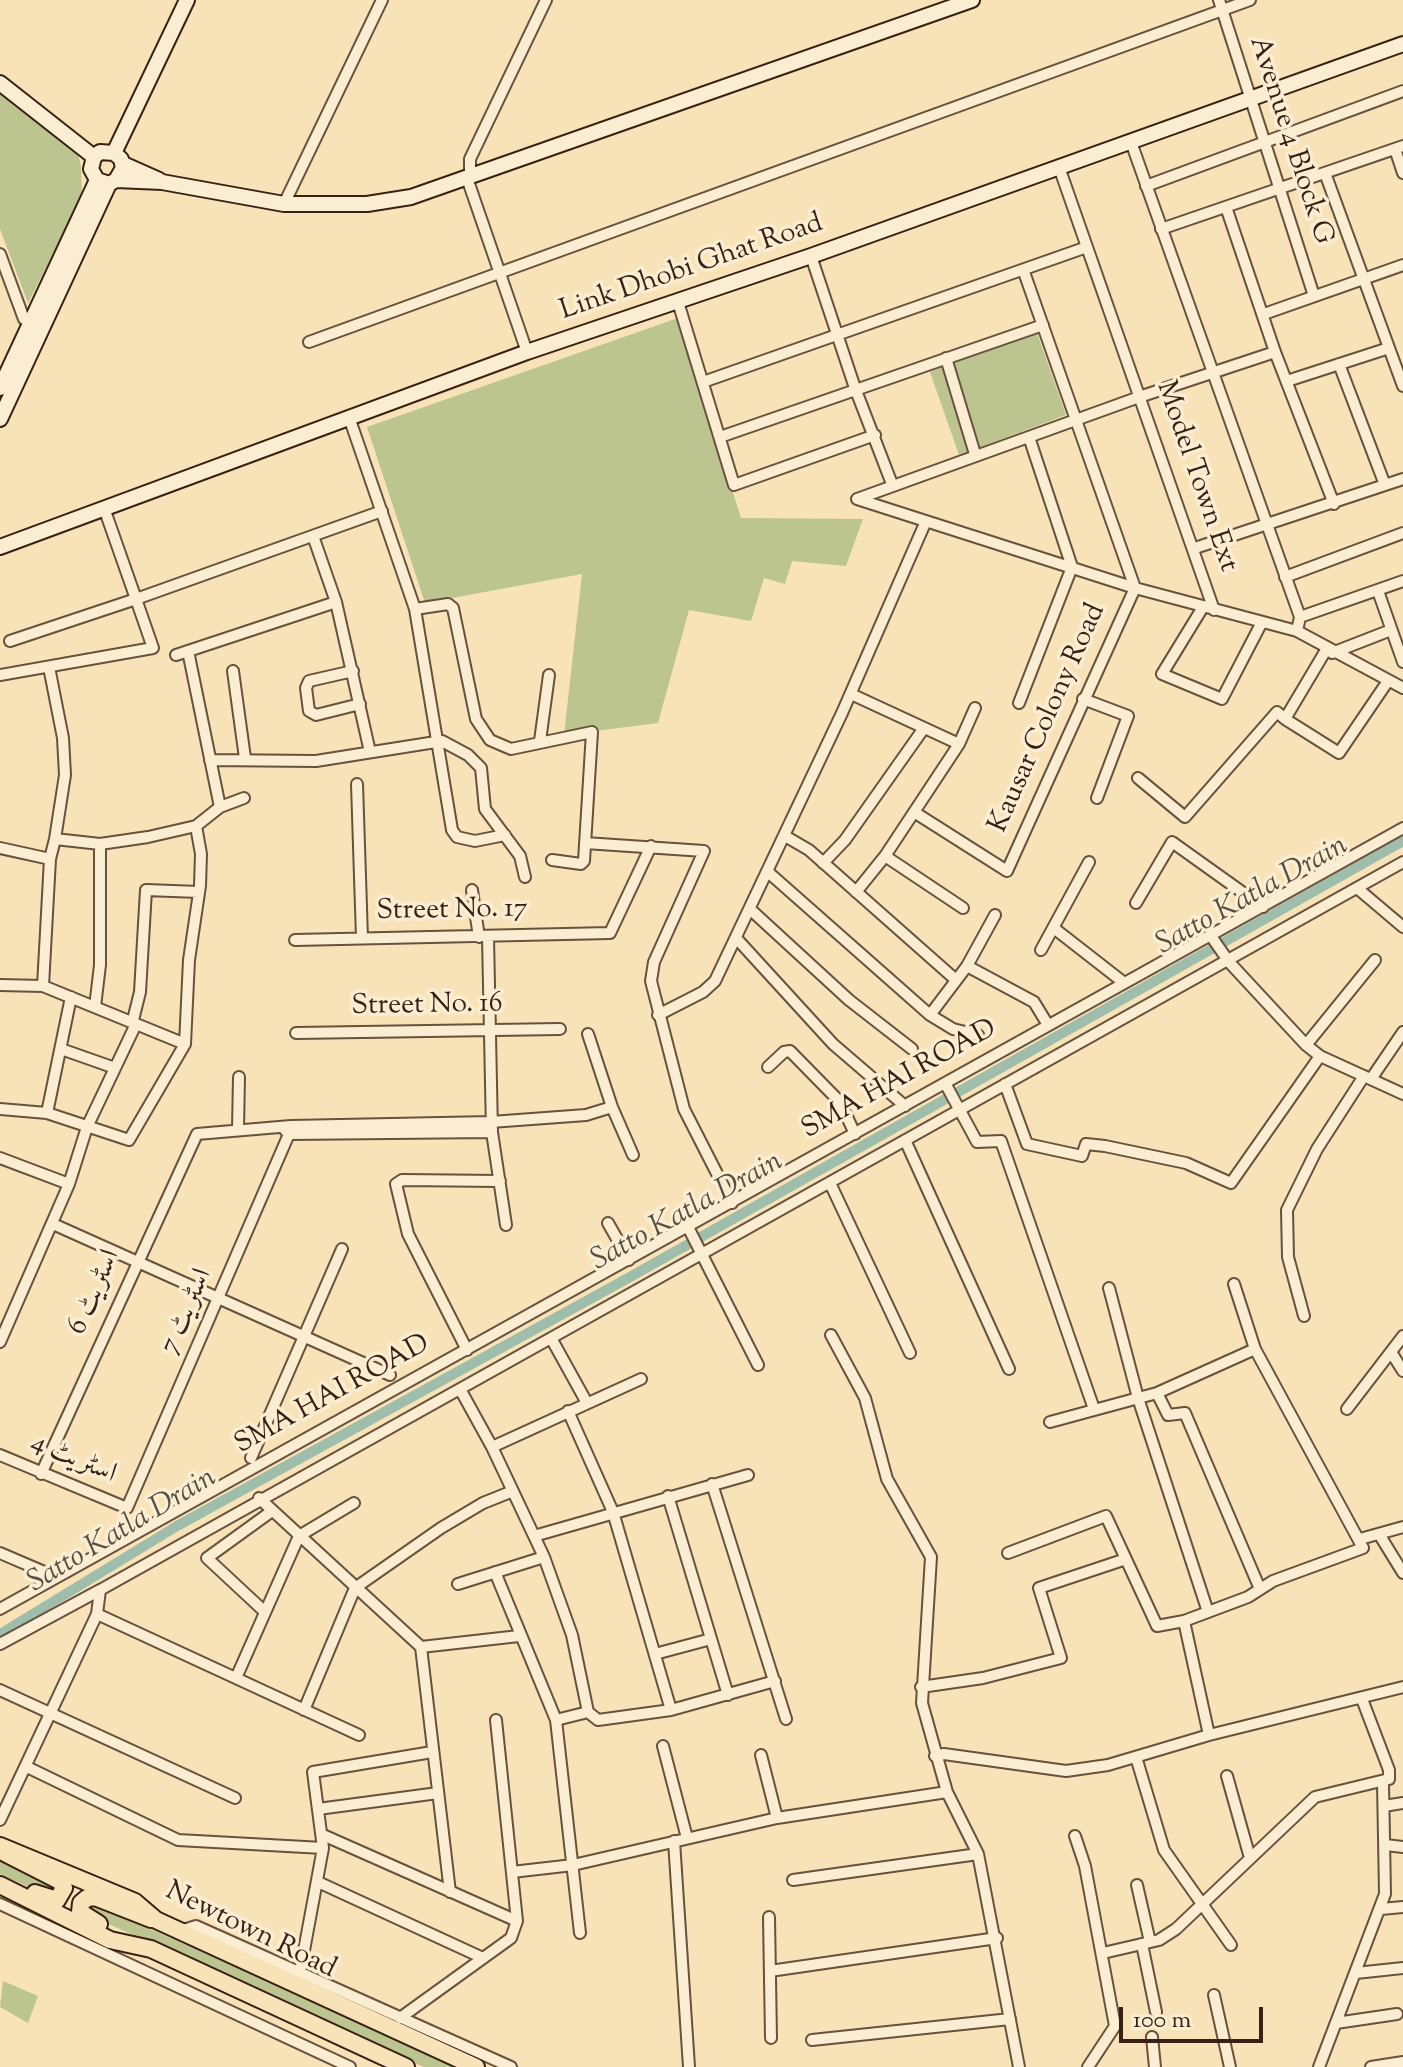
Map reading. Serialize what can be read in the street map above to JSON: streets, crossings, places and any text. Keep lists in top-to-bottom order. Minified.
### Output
{"streets":{"main road":["Newtown Road"],"street":["Avenue 4 Block G","Link Dhobi Ghat Road","Model Town Ext","Kausar Colony Road","Street No. 17","Street No. 16","SMA HAI ROAD","اسٹریٹ 6","اسٹریٹ 7","اسٹریٹ 4"]},"crossings":[["Avenue 4 Block G","Link Dhobi Ghat Road"],["Link Dhobi Ghat Road","Model Town Ext"],["اسٹریٹ 6","اسٹریٹ 4"],["اسٹریٹ 7","اسٹریٹ 4"]],"water":["Satto Katla Drain"],"scale_bar":"100 m"}
